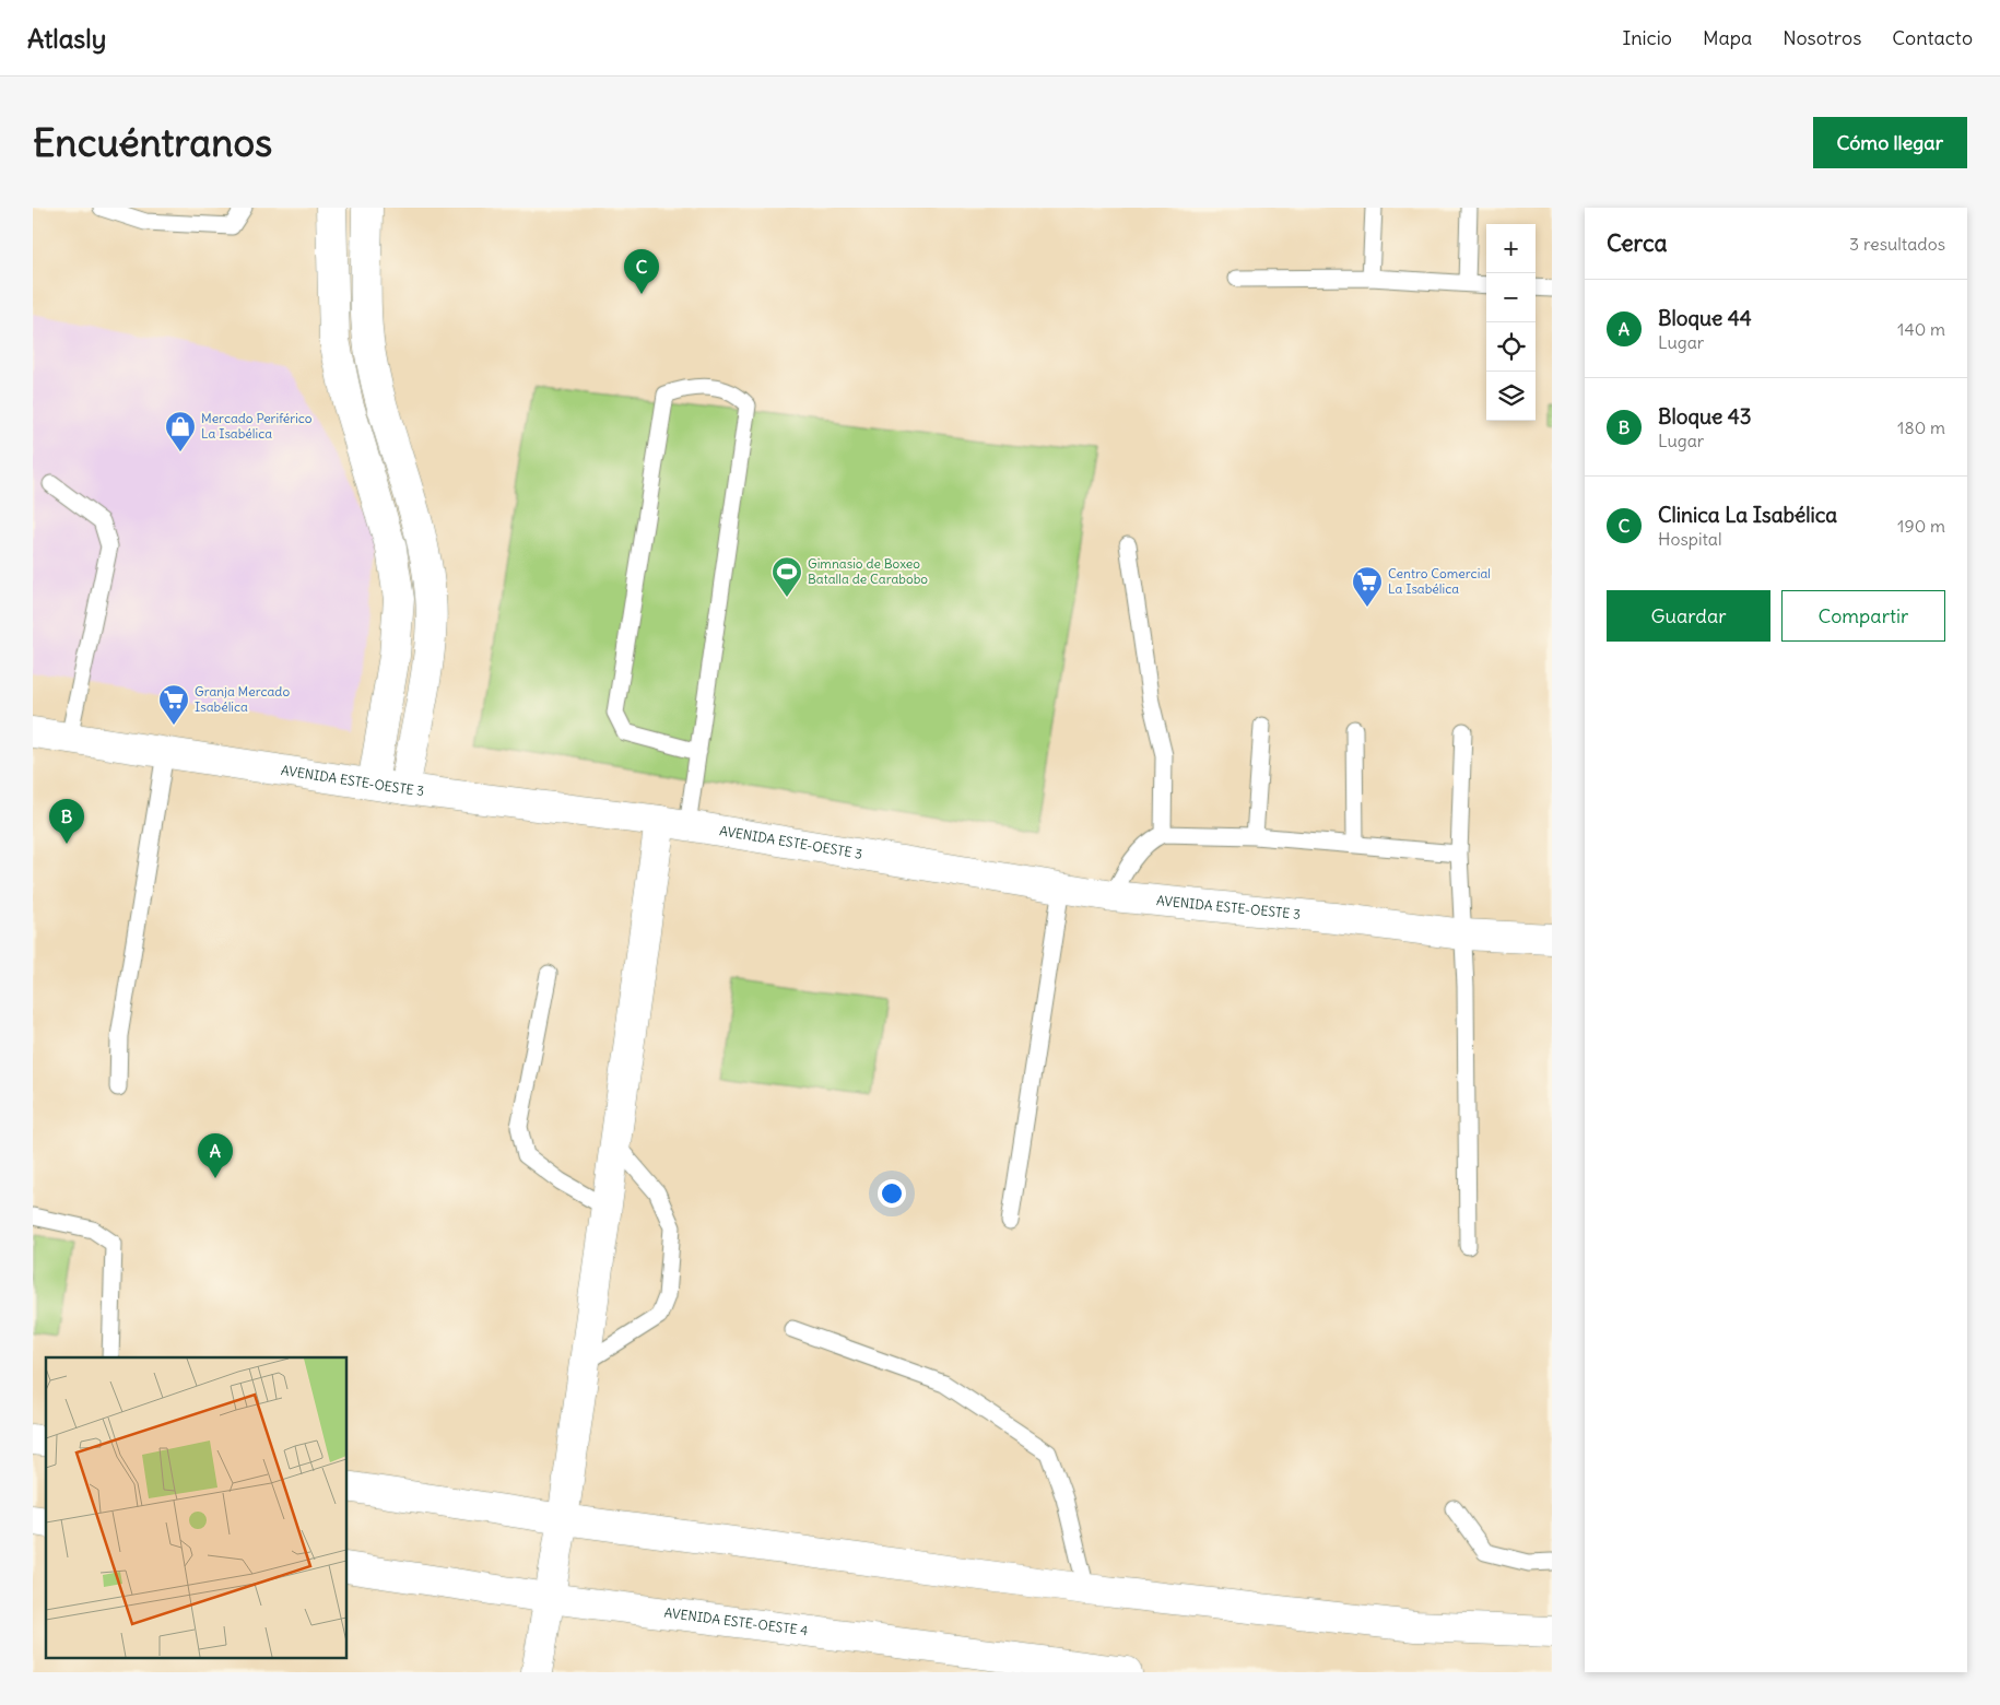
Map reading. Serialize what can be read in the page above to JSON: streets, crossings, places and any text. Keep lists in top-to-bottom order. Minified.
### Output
{"streets":{"street":["AVENIDA ESTE-OESTE 3","AVENIDA ESTE-OESTE 4"]},"places":{"shop":["Mercado Periférico La Isabélica"],"sports":["Gimnasio de Boxeo Batalla de Carabobo"],"supermarket":["Centro Comercial La Isabélica","Granja Mercado Isabélica"]},"page":{"header":"Atlasly","nav":["Inicio","Mapa","Nosotros","Contacto"],"buttons":["Cómo llegar",["Guardar","Compartir"]],"title":"Encuéntranos","heading":["Cerca","3 resultados"],"map_buttons":["+","−"],"pins":["C","B","A"],"list":[{"mark":"A","name":"Bloque 44","note":"Lugar","value":"140 m"},{"mark":"B","name":"Bloque 43","note":"Lugar","value":"180 m"},{"mark":"C","name":"Clinica La Isabélica","note":"Hospital","value":"190 m"}]}}
